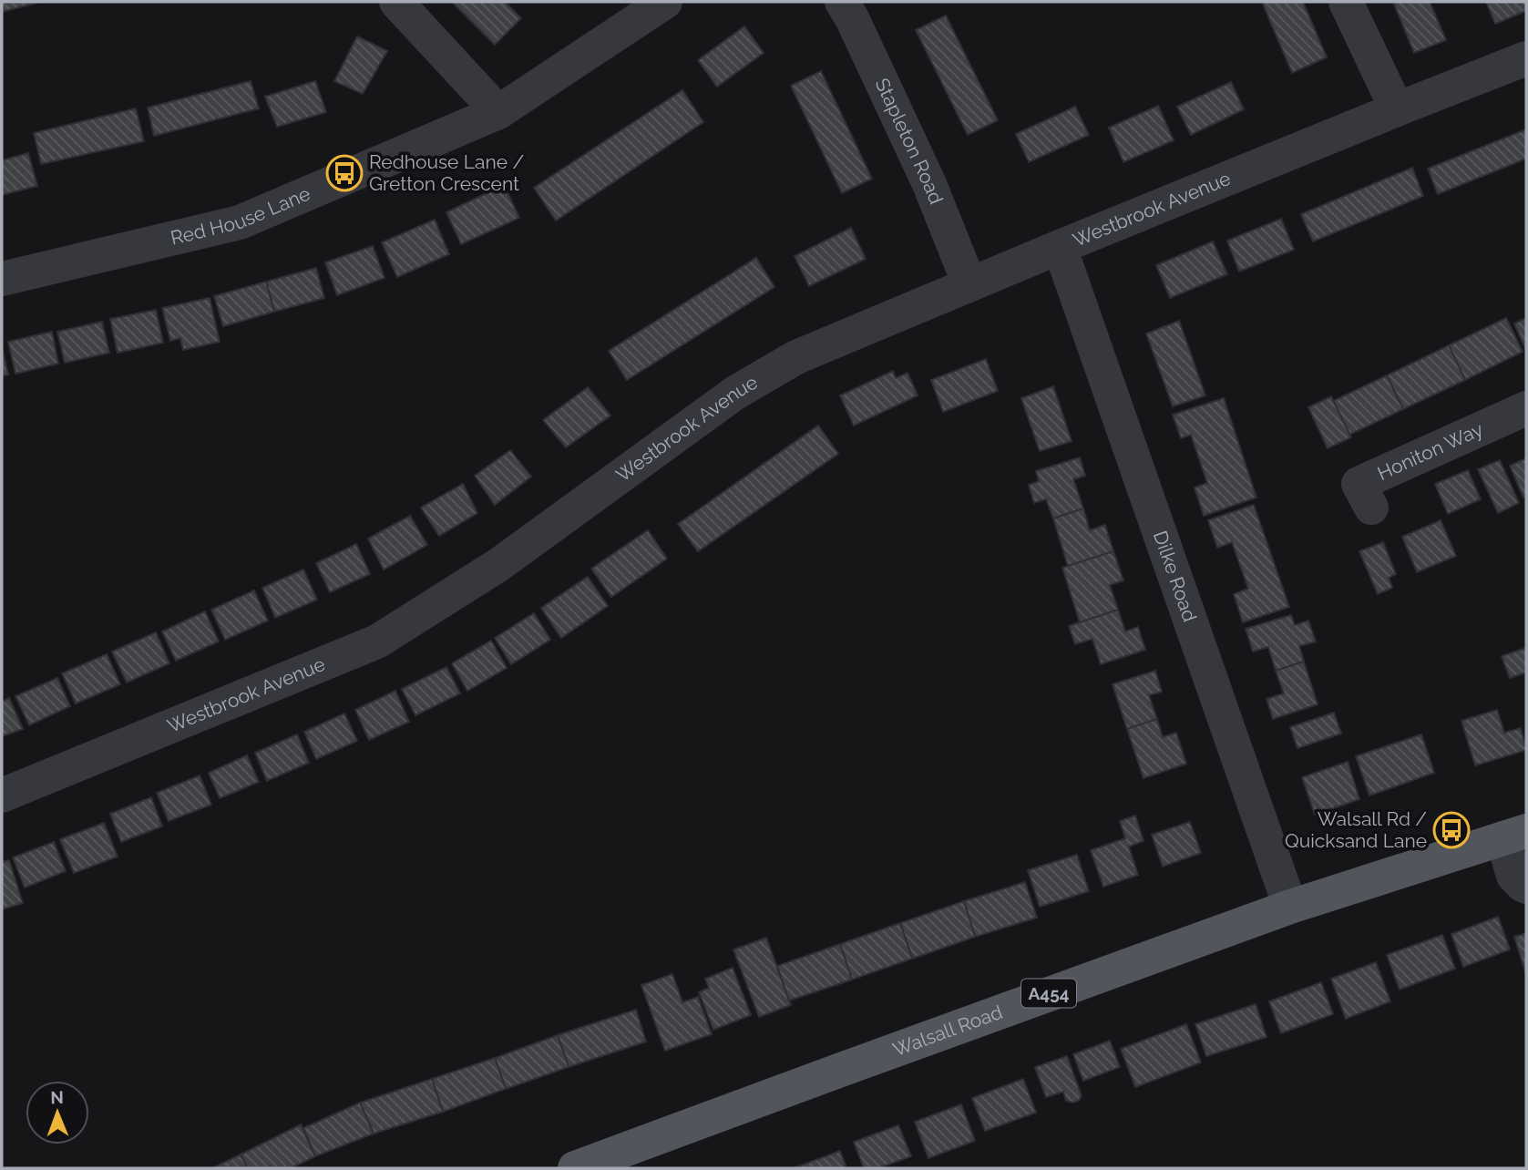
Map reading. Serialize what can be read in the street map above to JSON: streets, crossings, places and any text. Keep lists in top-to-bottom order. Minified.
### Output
{"streets":{"main road":["A454","Walsall Road"],"street":["Stapleton Road","Westbrook Avenue","Red House Lane","Honiton Way","Dilke Road"]},"crossings":[["Stapleton Road","Westbrook Avenue"],["Westbrook Avenue","Dilke Road"],["Dilke Road","Walsall Road"]],"places":{"bus stop":["Redhouse Lane / Gretton Crescent","Walsall Rd / Quicksand Lane"]},"north":"top"}
